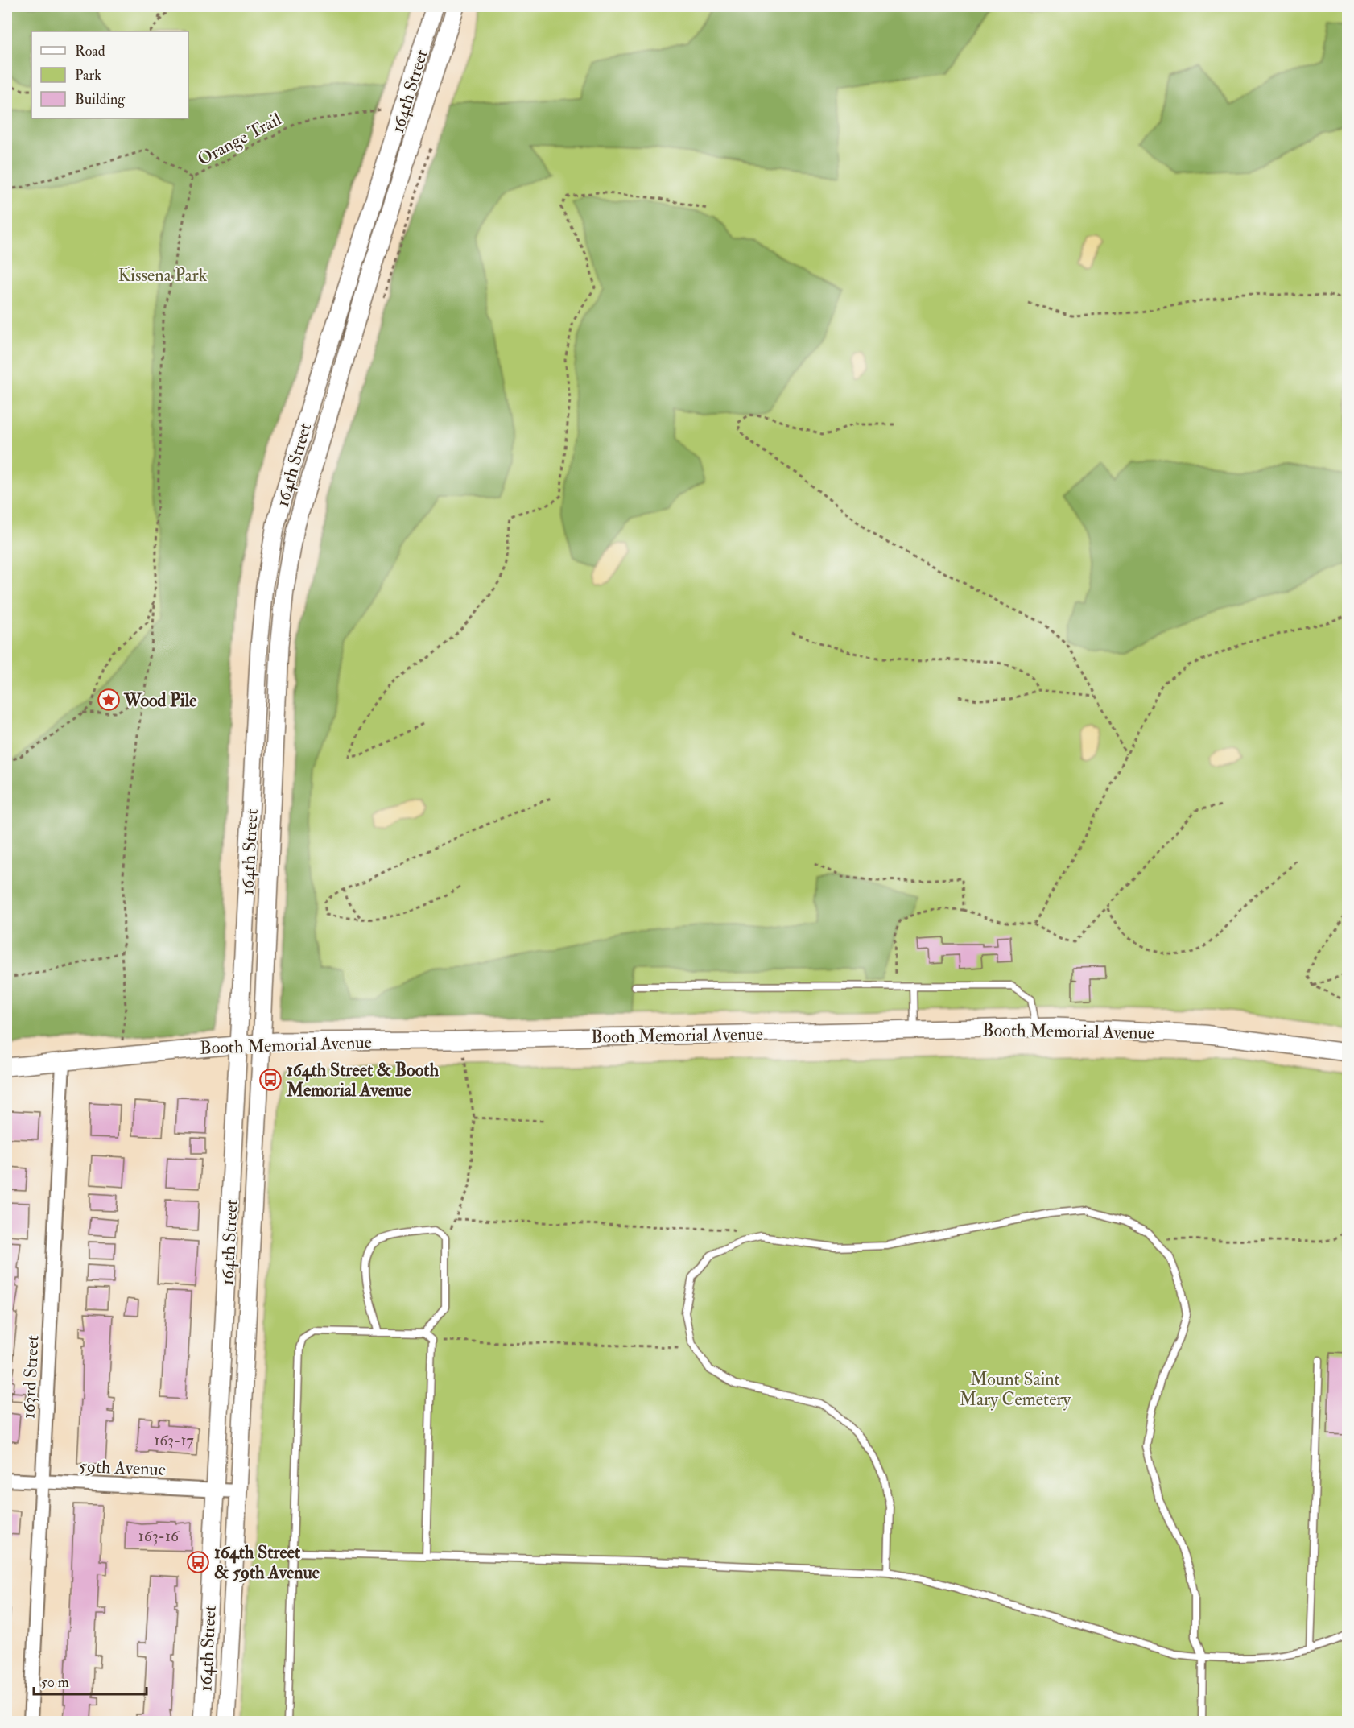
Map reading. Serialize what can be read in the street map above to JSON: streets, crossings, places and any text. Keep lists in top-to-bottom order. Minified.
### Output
{"streets":{"street":["164th Street","Booth Memorial Avenue","163rd Street","59th Avenue"],"path":["Orange Trail"]},"crossings":[["164th Street","Booth Memorial Avenue"],["164th Street","59th Avenue"],["Booth Memorial Avenue","163rd Street"],["163rd Street","59th Avenue"]],"parks":["Kissena Park","Mount Saint Mary Cemetery"],"places":{"place":["Wood Pile"],"bus stop":["164th Street & Booth Memorial Avenue","164th Street & 59th Avenue"]},"house_numbers":["163-17","163-16"],"legend":["Road","Park","Building"],"scale_bar":"50 m"}
